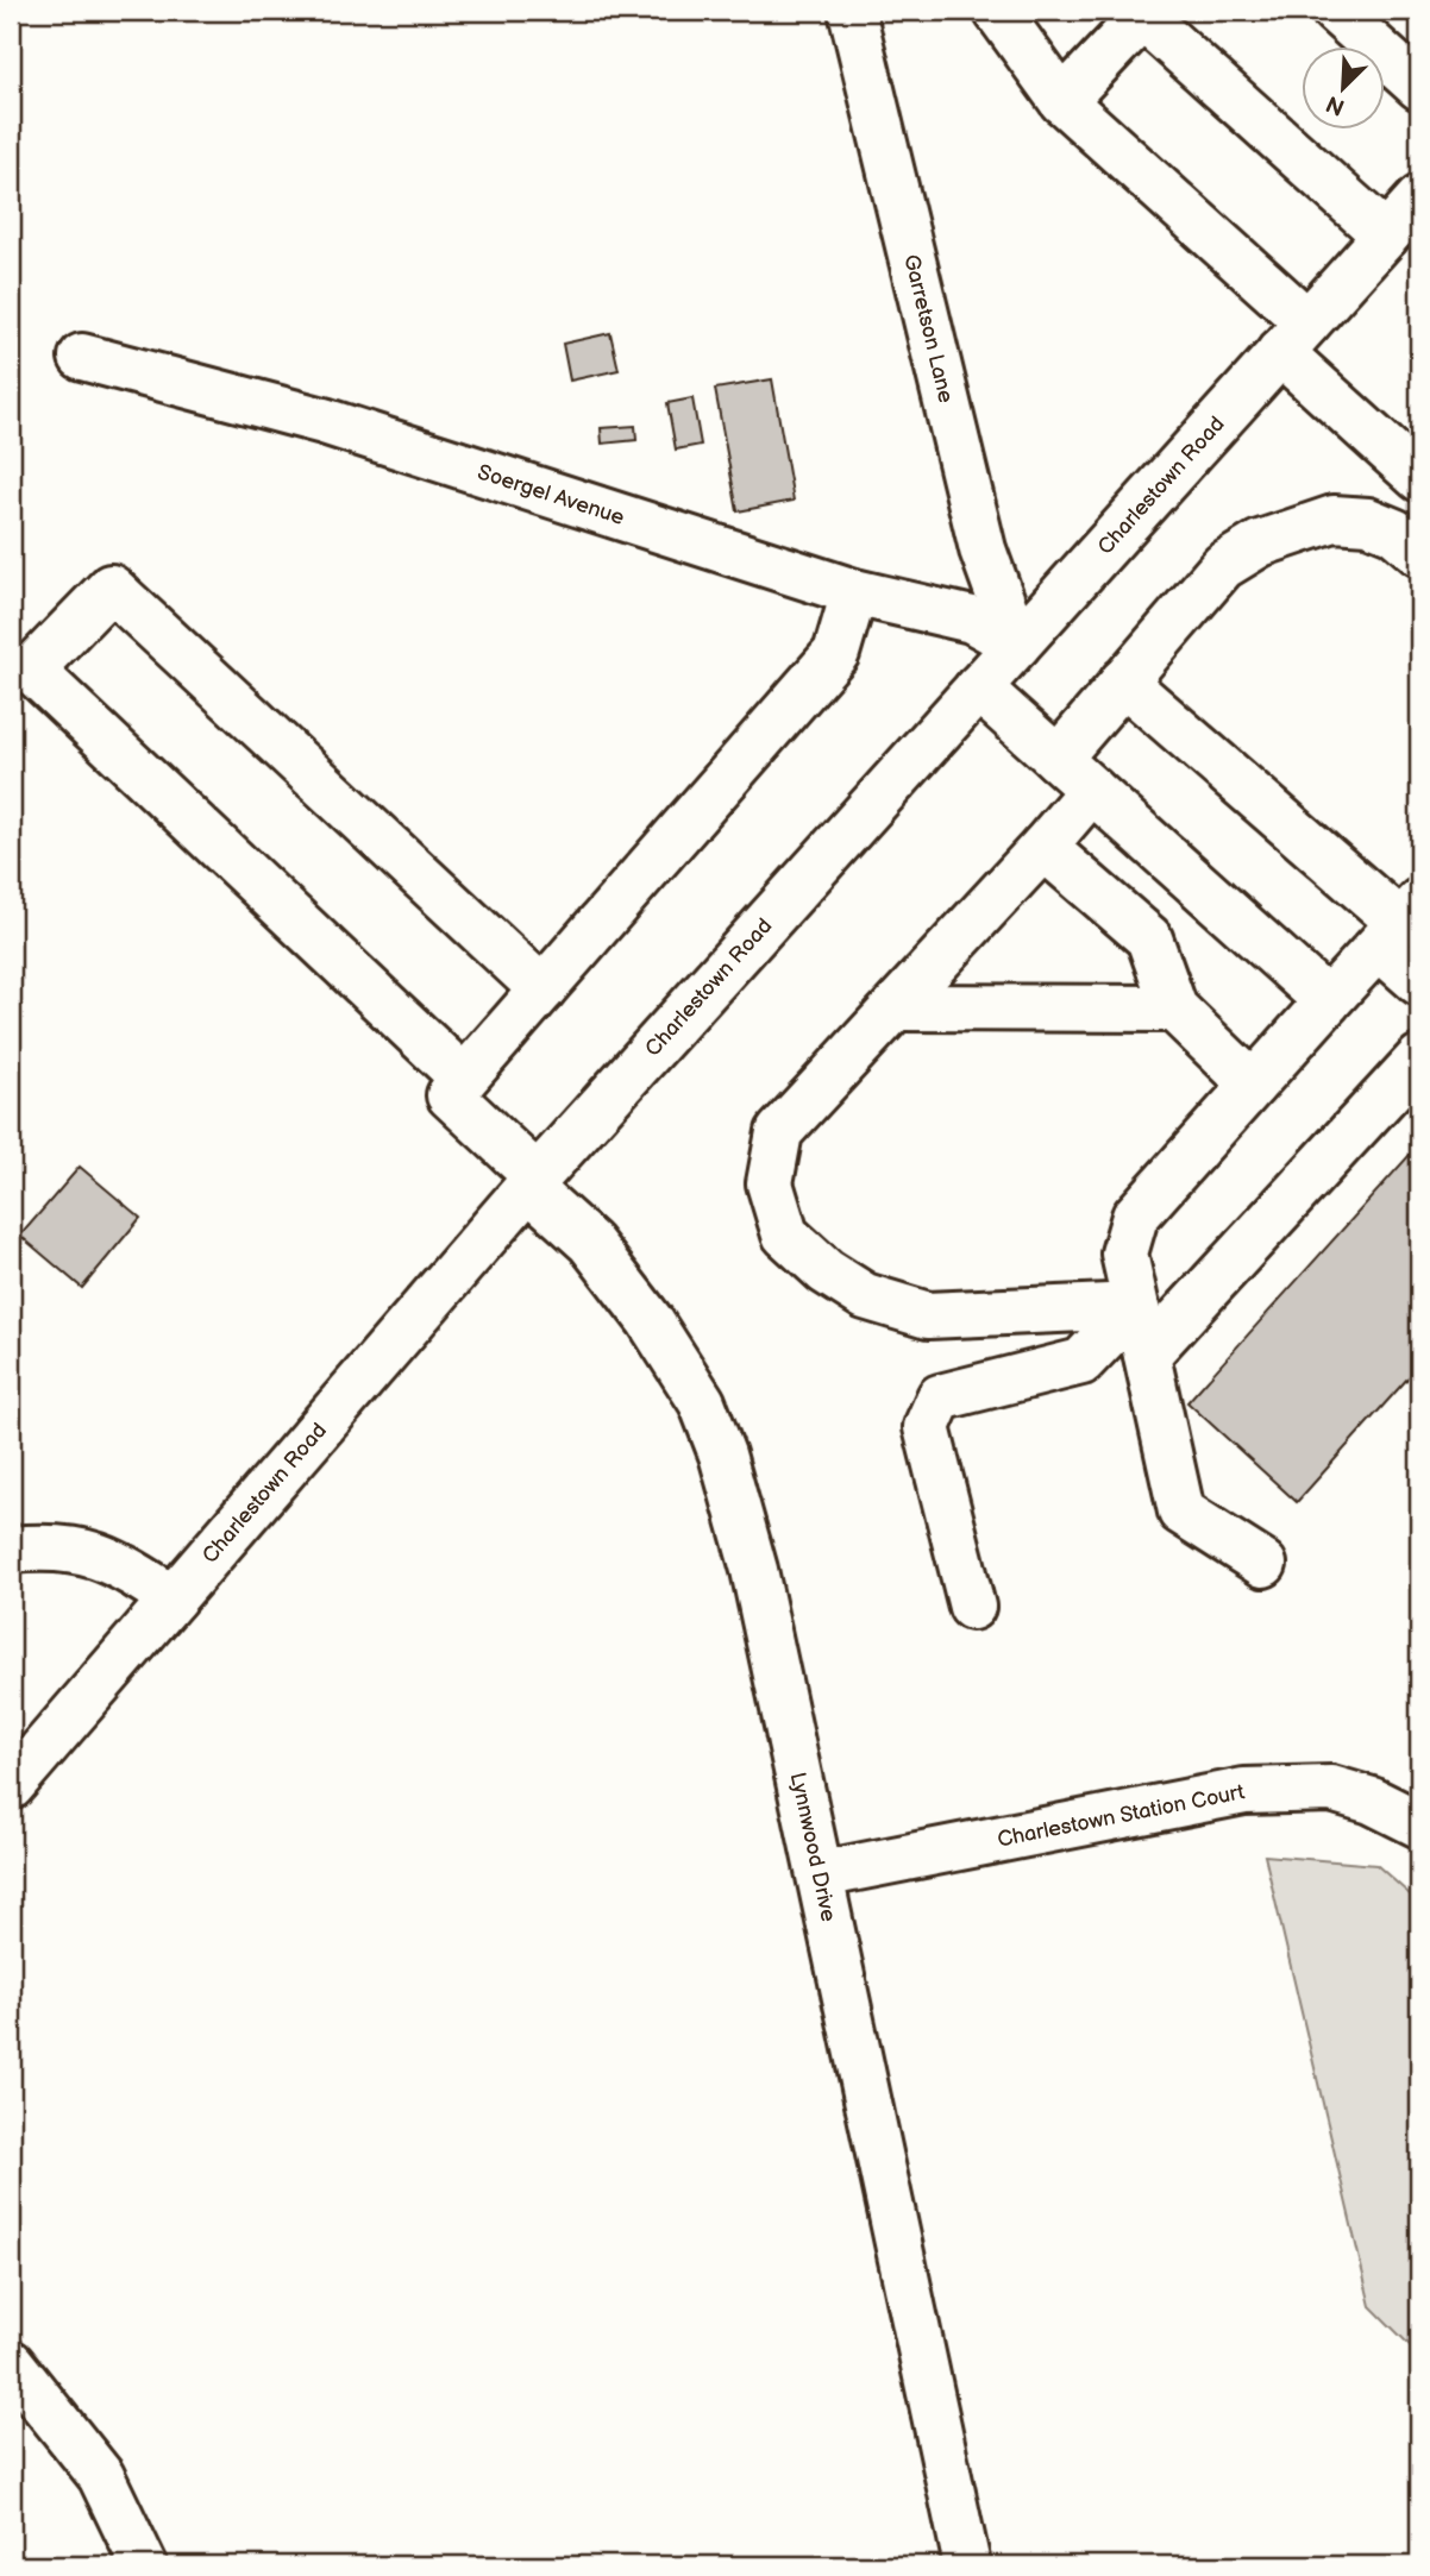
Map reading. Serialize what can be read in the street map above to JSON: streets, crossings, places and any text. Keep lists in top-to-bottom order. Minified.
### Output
{"streets":{"street":["Garretson Lane","Charlestown Road","Soergel Avenue","Charlestown Station Court","Lynnwood Drive"]},"crossings":[["Garretson Lane","Charlestown Road"],["Garretson Lane","Soergel Avenue"],["Charlestown Road","Soergel Avenue"],["Charlestown Road","Lynnwood Drive"],["Charlestown Station Court","Lynnwood Drive"]],"north":"bottom left"}
